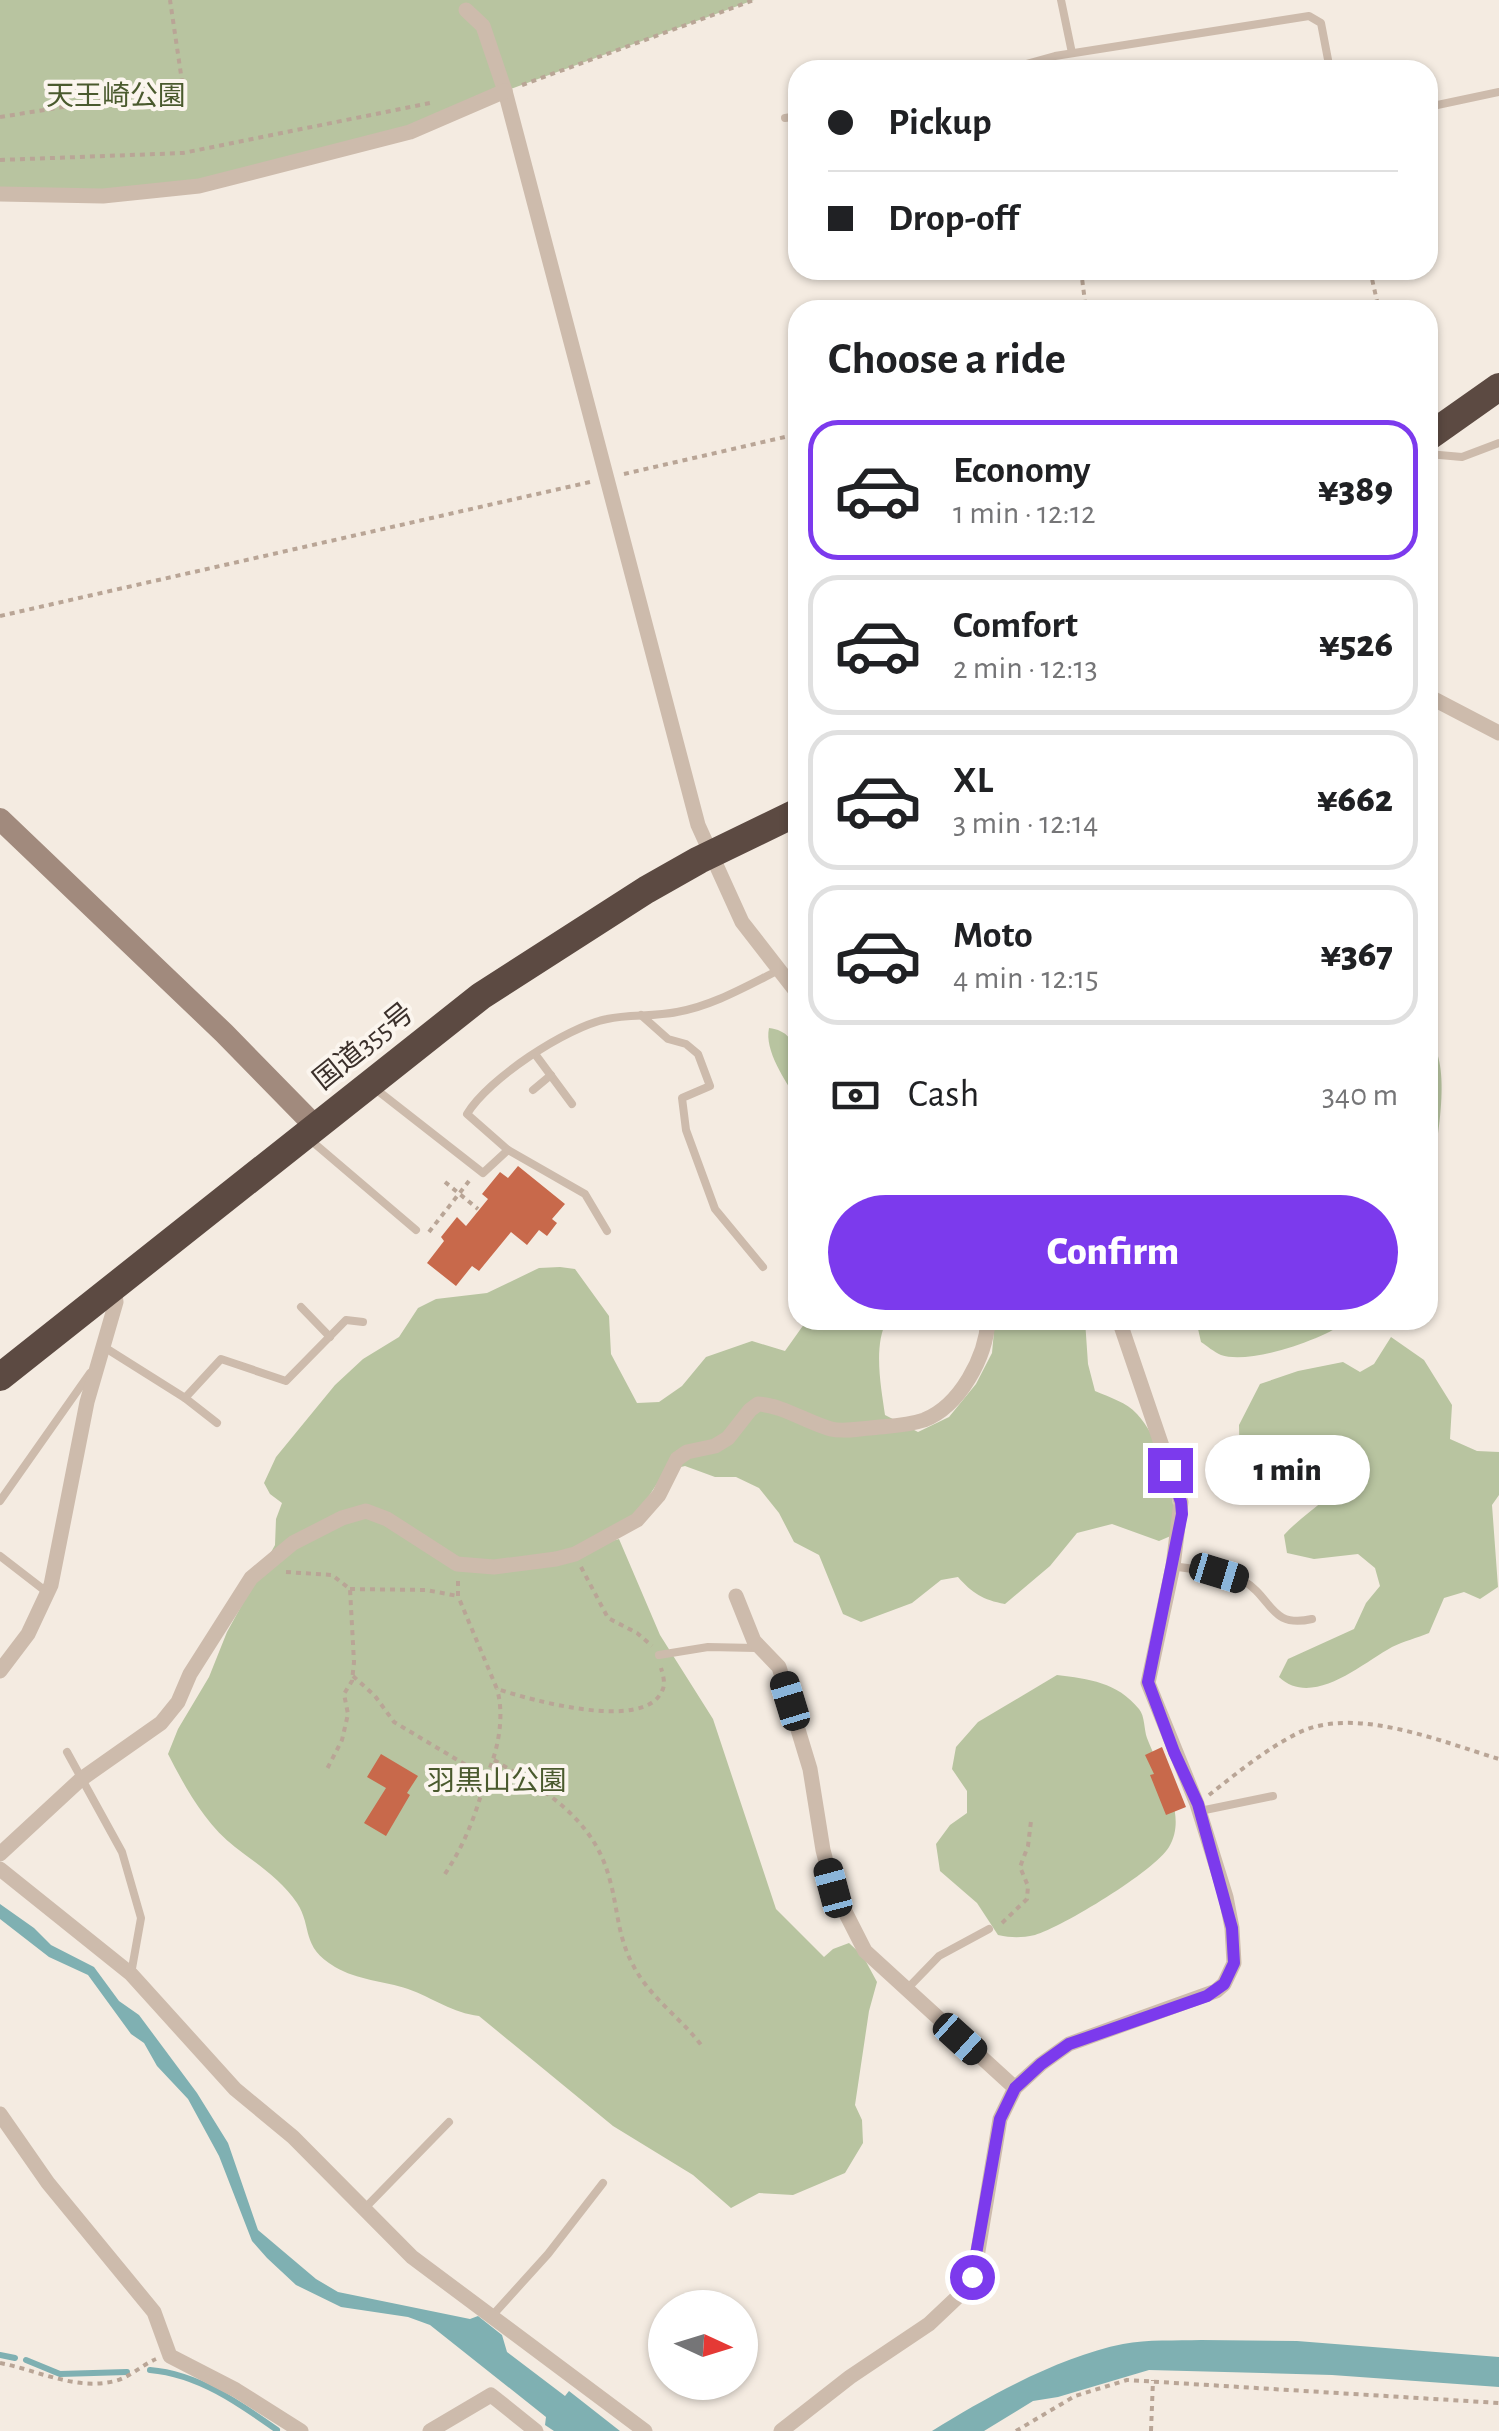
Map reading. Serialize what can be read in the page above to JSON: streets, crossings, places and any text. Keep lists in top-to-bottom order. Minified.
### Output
{"streets":{"highway":["国道355号"]},"parks":["天王崎公園","羽黒山公園"],"north":"right","page":{"banner":["Pickup","Drop-off"],"heading":"Choose a ride","list":[{"name":"Economy","note":"1 min · 12:12","value":"¥389"},{"name":"Comfort","note":"2 min · 12:13","value":"¥526"},{"name":"XL","note":"3 min · 12:14","value":"¥662"},{"name":"Moto","note":"4 min · 12:15","value":"¥367"}],"pay":["Cash","340 m"],"buttons":"Confirm","bubble":"1 min"}}
